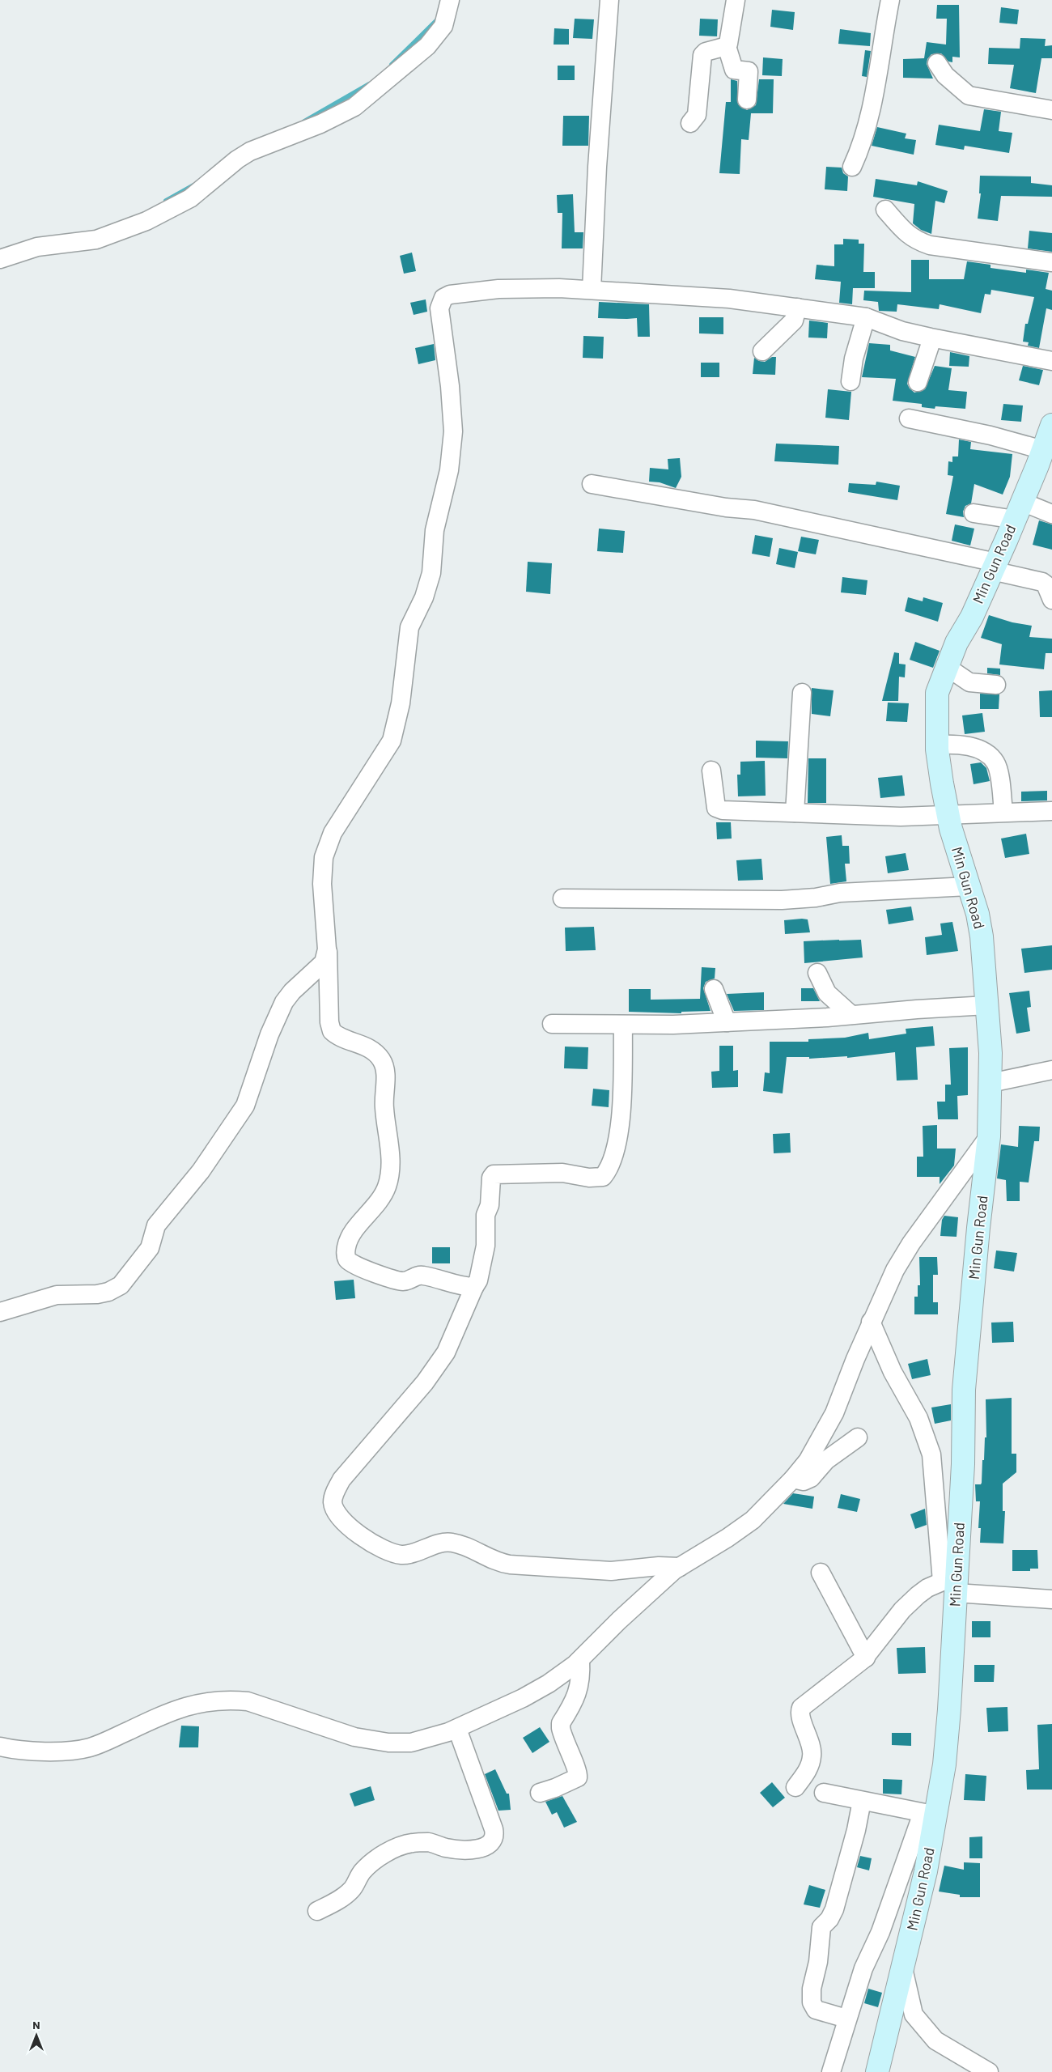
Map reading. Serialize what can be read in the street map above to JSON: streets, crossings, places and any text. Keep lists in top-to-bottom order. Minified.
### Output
{"streets":{"street":["Min Gun Road"]},"north":"top"}
